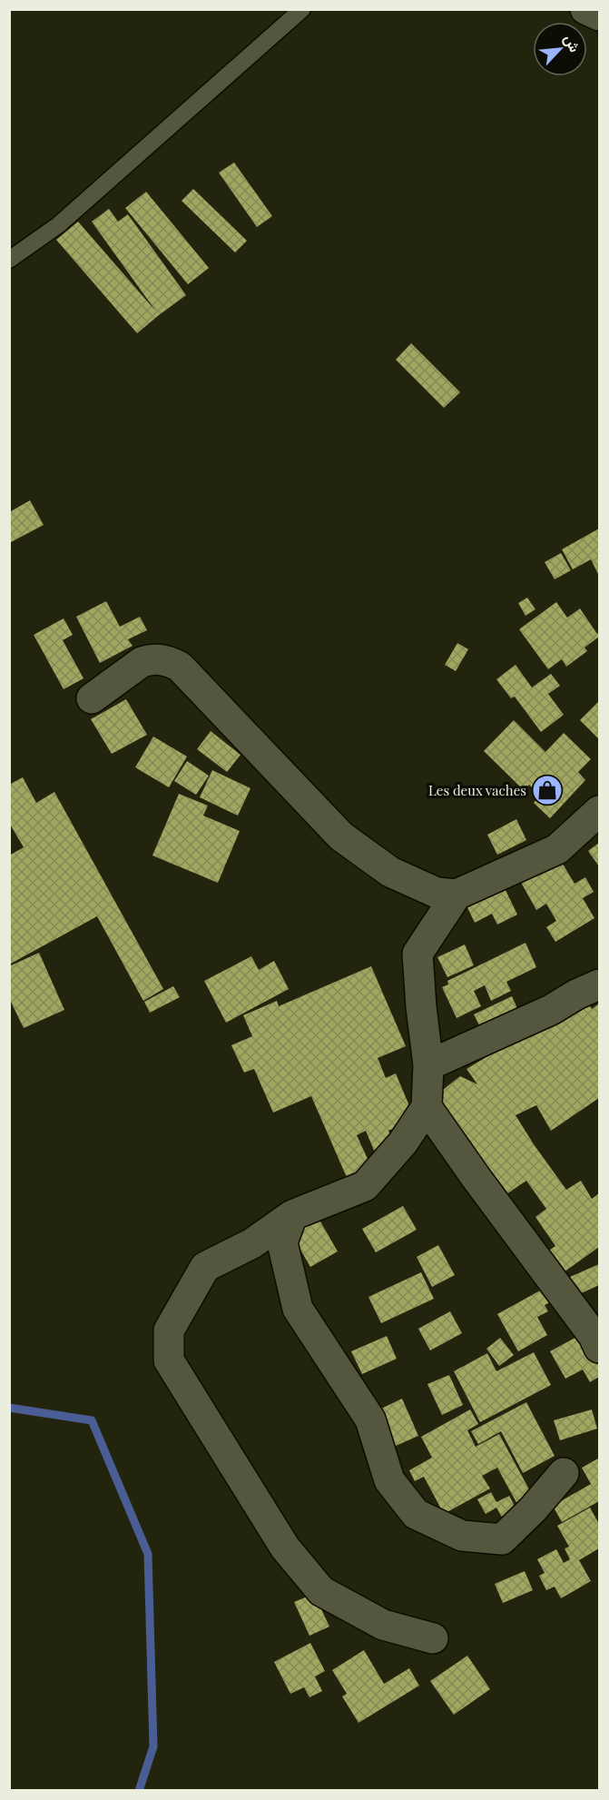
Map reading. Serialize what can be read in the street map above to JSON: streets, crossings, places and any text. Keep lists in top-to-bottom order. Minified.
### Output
{"places":{"shop":["Les deux vaches"]},"north":"top right"}
